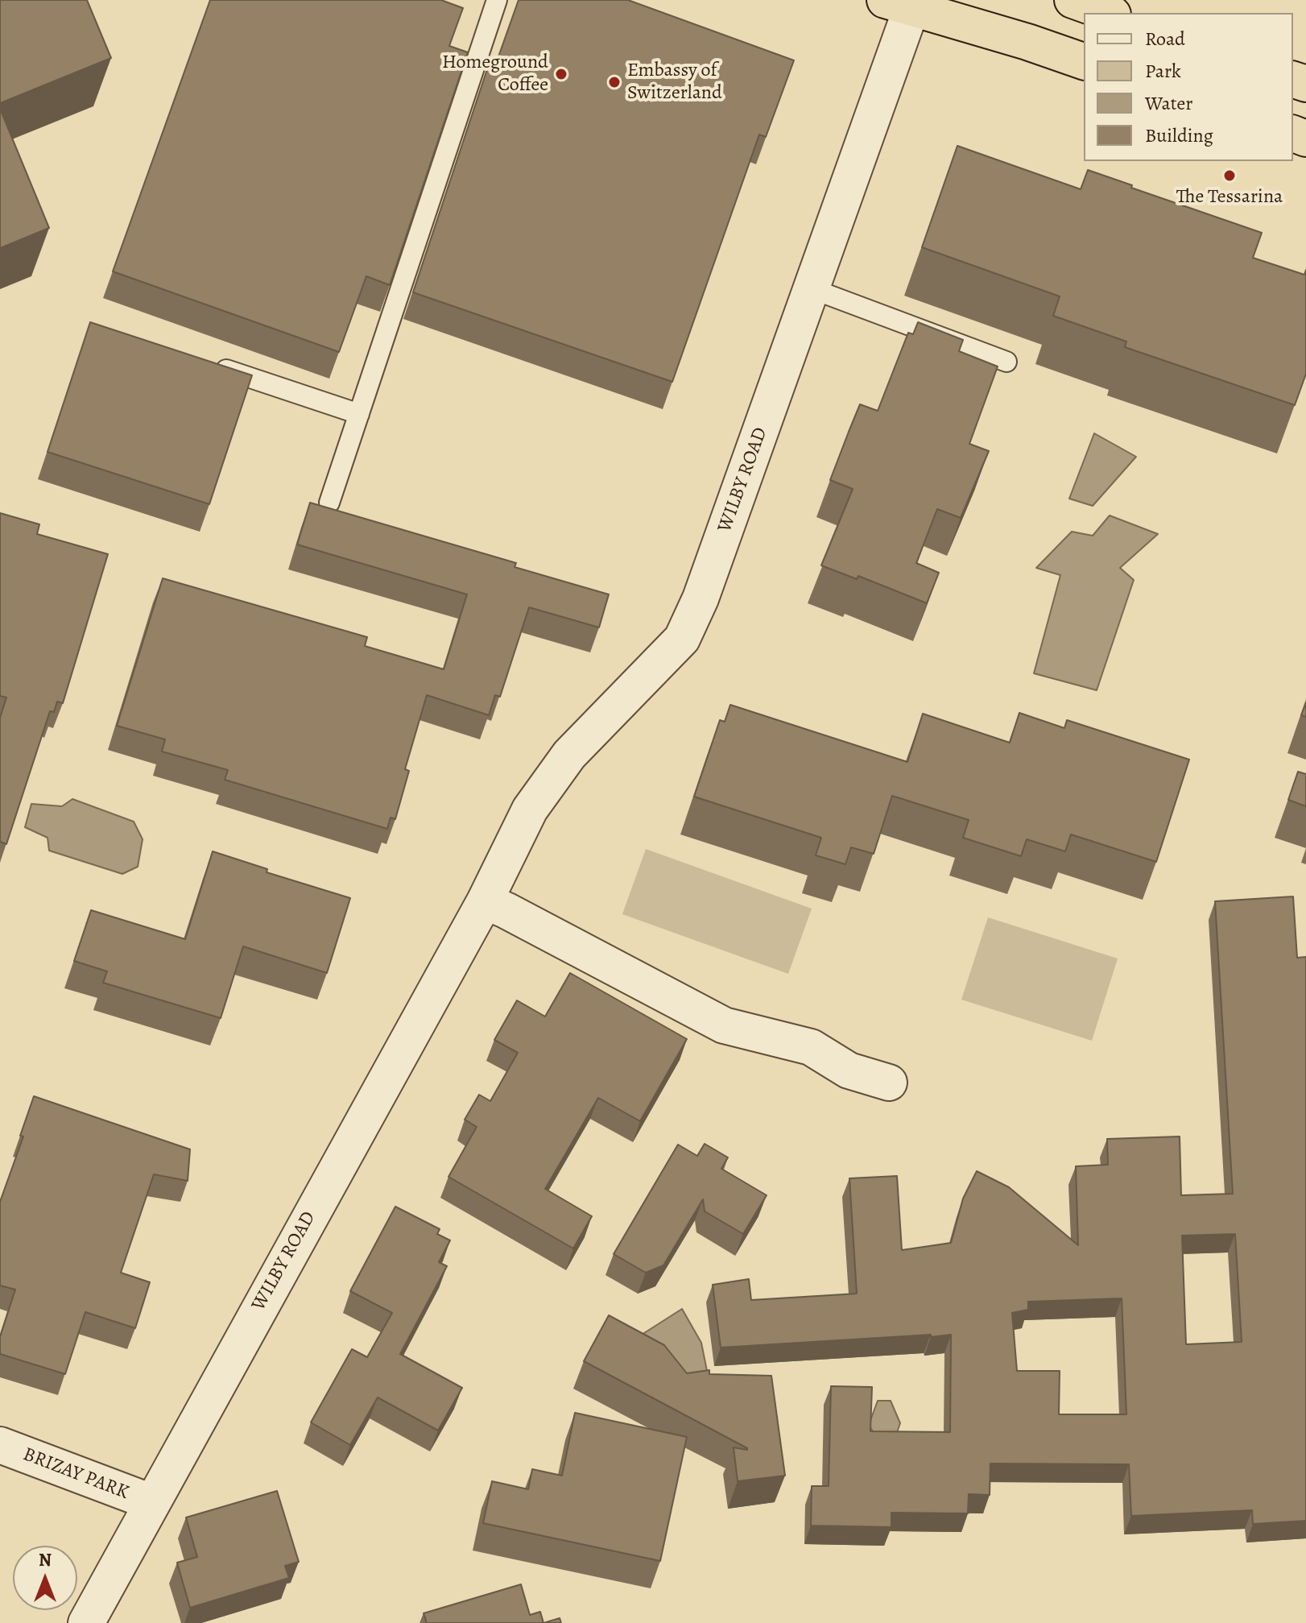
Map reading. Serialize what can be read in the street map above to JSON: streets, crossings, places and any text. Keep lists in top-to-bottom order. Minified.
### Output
{"streets":{"street":["WILBY ROAD","BRIZAY PARK"]},"crossings":[["WILBY ROAD","BRIZAY PARK"]],"places":["Homeground Coffee","Embassy of Switzerland","The Tessarina"],"legend":["Road","Park","Water","Building"],"north":"top"}
